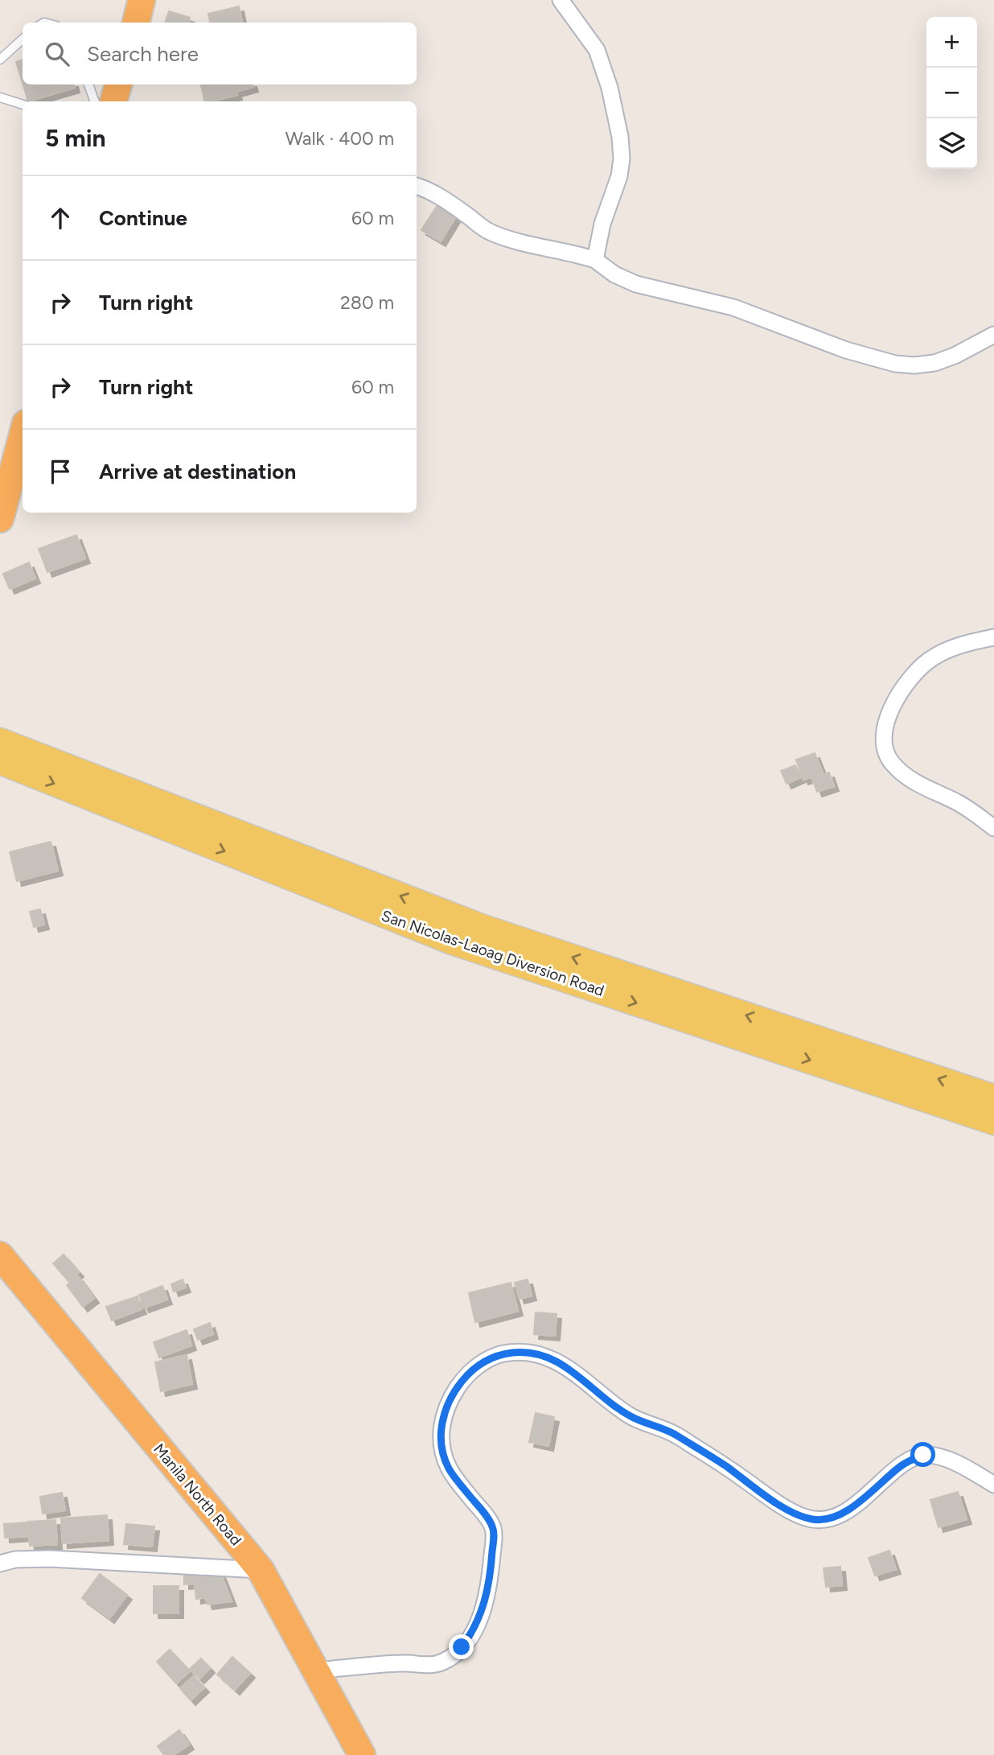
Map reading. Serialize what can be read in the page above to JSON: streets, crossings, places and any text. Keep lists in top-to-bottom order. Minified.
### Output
{"streets":{"highway":["Manila North Road"],"main road":["San Nicolas-Laoag Diversion Road"]},"page":{"map_buttons":["+","−"],"search":"Search here","heading":["5 min","Walk · 400 m"],"list":[["Continue","60 m"],["Turn right","280 m"],["Turn right","60 m"],"Arrive at destination"]}}
